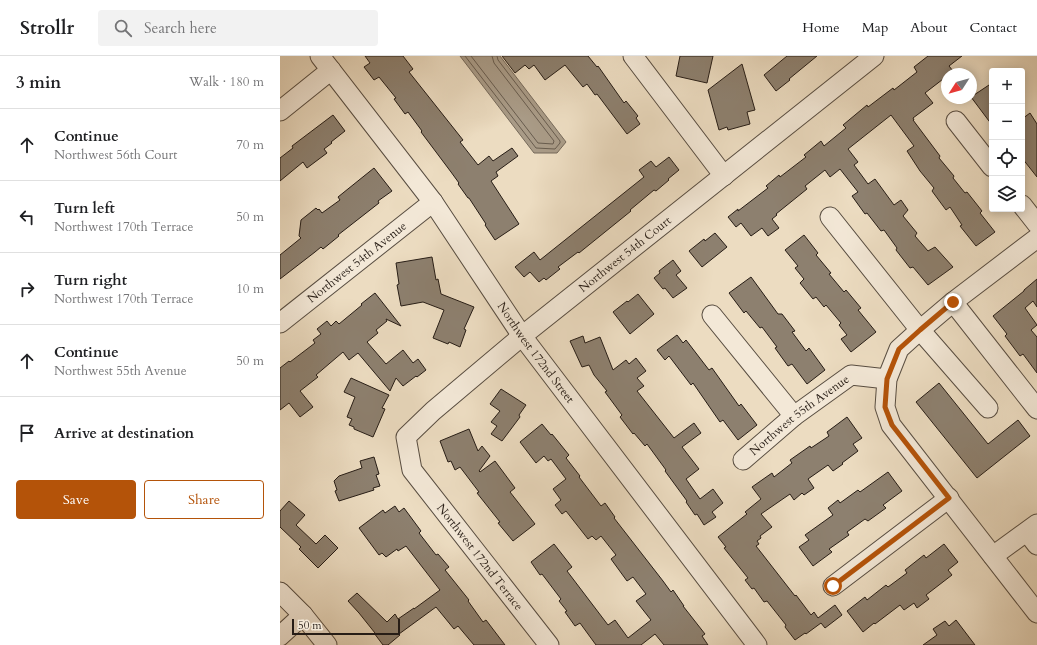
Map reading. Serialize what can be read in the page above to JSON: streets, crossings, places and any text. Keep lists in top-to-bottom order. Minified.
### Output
{"streets":{"street":["Northwest 54th Court","Northwest 54th Avenue","Northwest 172nd Street","Northwest 55th Avenue","Northwest 172nd Terrace"]},"crossings":[["Northwest 54th Court","Northwest 172nd Street"],["Northwest 54th Court","Northwest 172nd Terrace"],["Northwest 54th Avenue","Northwest 172nd Street"]],"scale_bar":"50 m","north":"bottom left","page":{"header":"Strollr","search":"Search here","nav":["Home","Map","About","Contact"],"heading":["3 min","Walk · 180 m"],"map_buttons":["+","−"],"list":[["Continue","Northwest 56th Court","70 m"],["Turn left","Northwest 170th Terrace","50 m"],["Turn right","Northwest 170th Terrace","10 m"],["Continue","Northwest 55th Avenue","50 m"],"Arrive at destination"],"buttons":["Save","Share"],"scale":"50 m"}}
